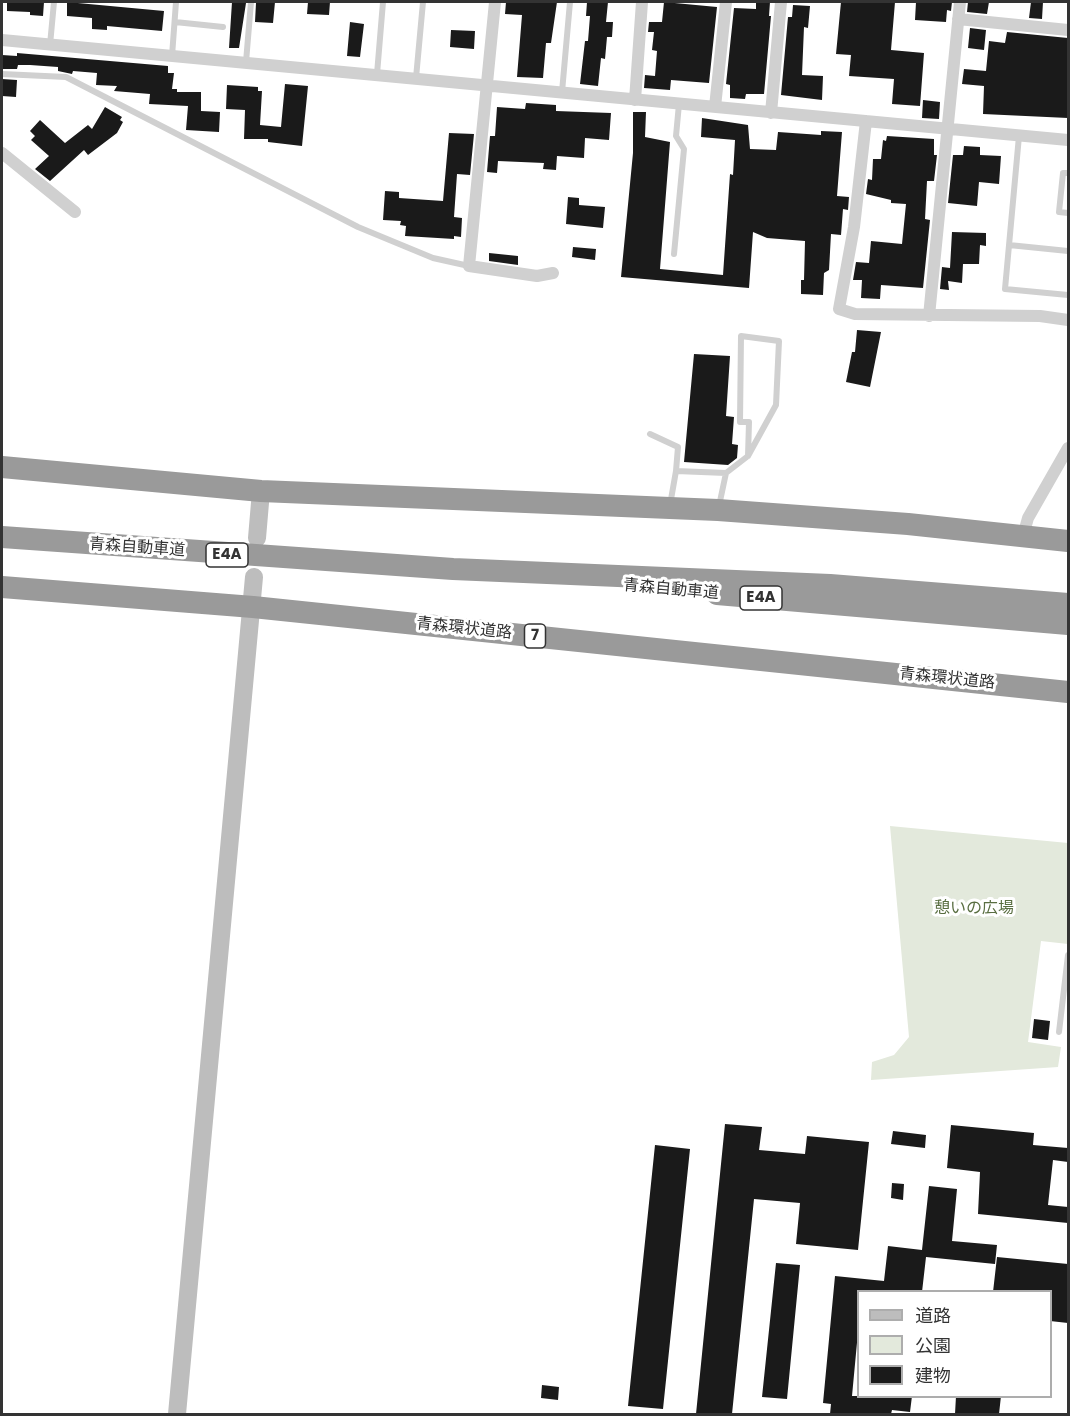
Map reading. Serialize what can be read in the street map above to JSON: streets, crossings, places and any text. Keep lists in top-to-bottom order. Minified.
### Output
{"streets":{"highway":["青森自動車道","E4A","青森環状道路","7"]},"parks":["憩いの広場"],"legend":["道路","公園","建物"]}
